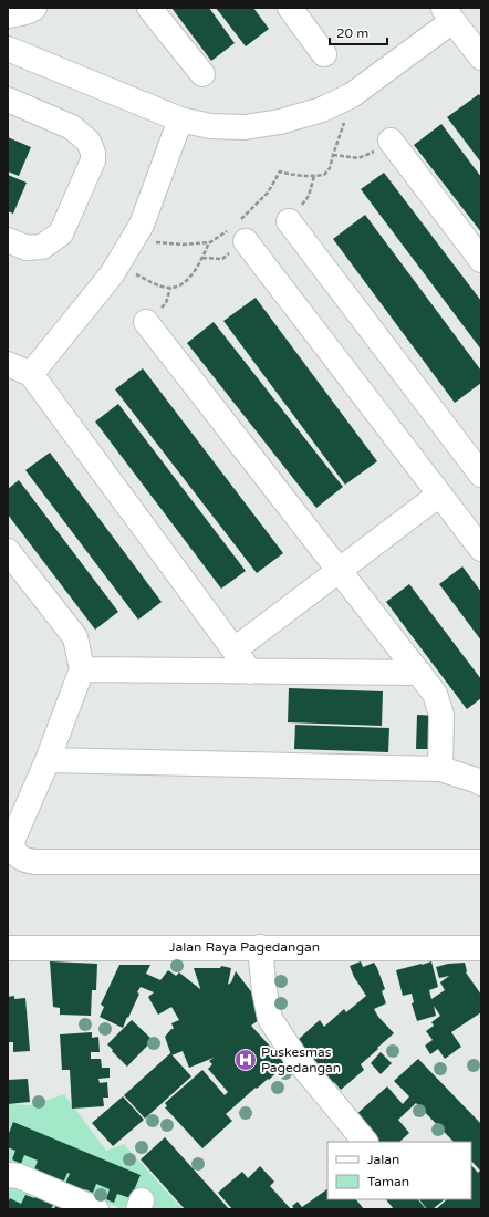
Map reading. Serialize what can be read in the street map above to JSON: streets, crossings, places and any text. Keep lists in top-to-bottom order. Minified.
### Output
{"streets":{"street":["Jalan Raya Pagedangan"]},"places":{"hospital":["Puskesmas Pagedangan"]},"legend":["Jalan","Taman"],"scale_bar":"20 m"}
